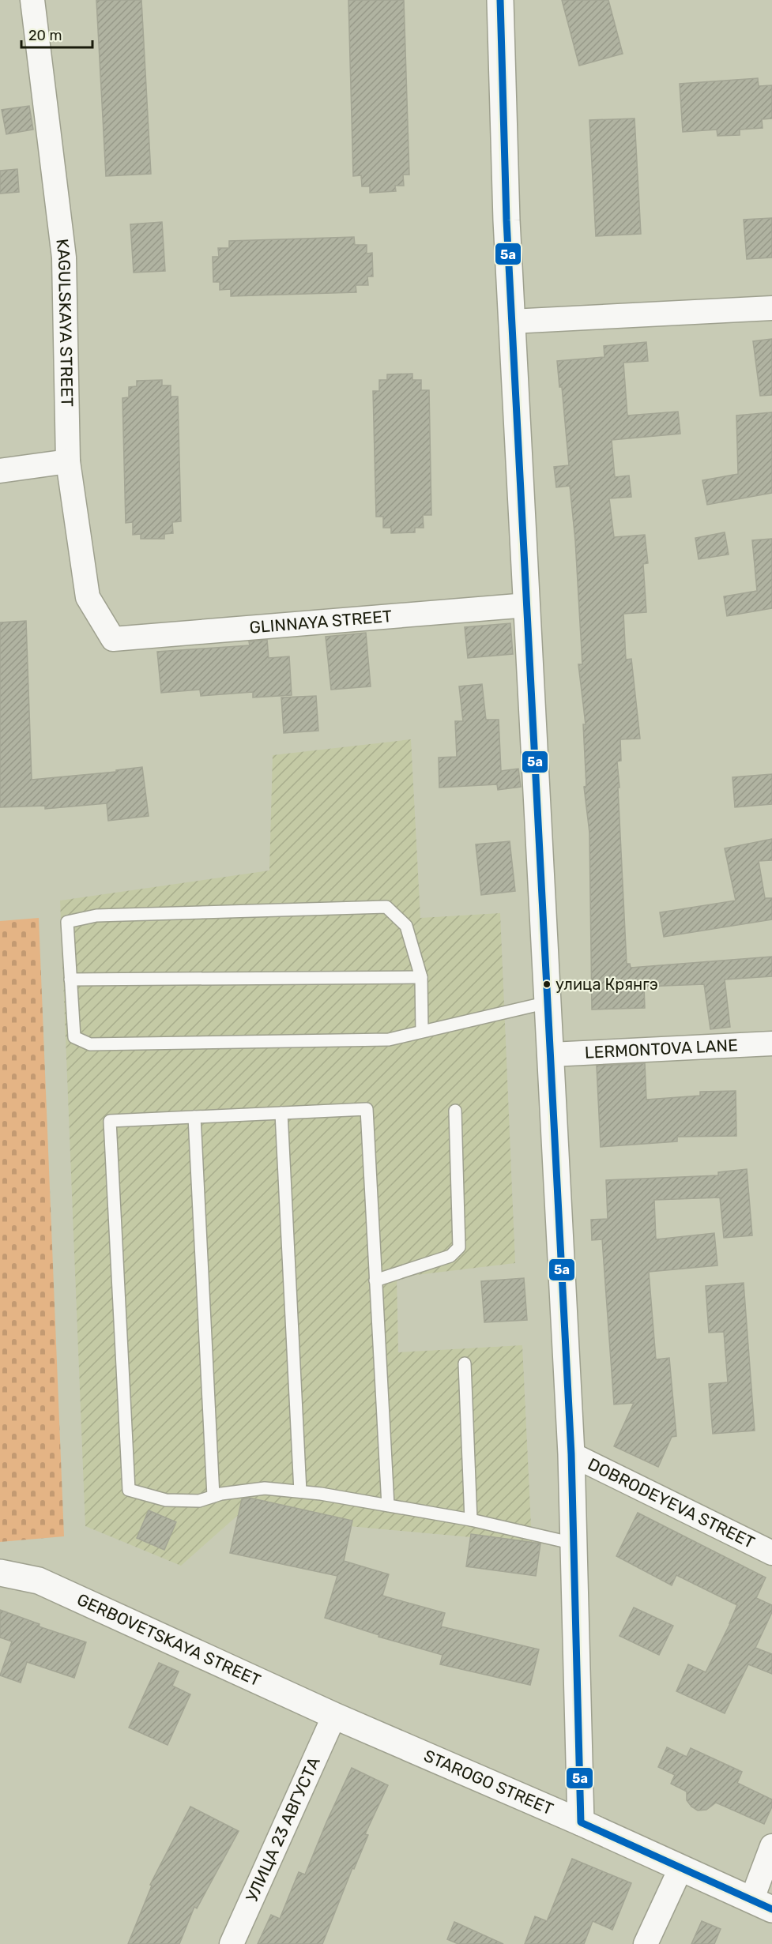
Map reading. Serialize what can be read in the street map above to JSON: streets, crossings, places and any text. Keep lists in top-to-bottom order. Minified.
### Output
{"streets":{"street":["KAGULSKAYA STREET","GLINNAYA STREET","LERMONTOVA LANE","DOBRODEYEVA STREET","GERBOVETSKAYA STREET","STAROGO STREET","УЛИЦА 23 АВГУСТА"]},"crossings":[["KAGULSKAYA STREET","GLINNAYA STREET"],["GERBOVETSKAYA STREET","STAROGO STREET"],["GERBOVETSKAYA STREET","УЛИЦА 23 АВГУСТА"],["STAROGO STREET","УЛИЦА 23 АВГУСТА"]],"places":["улица Крянгэ"],"lines":["transit line 5а"],"scale_bar":"20 m"}
